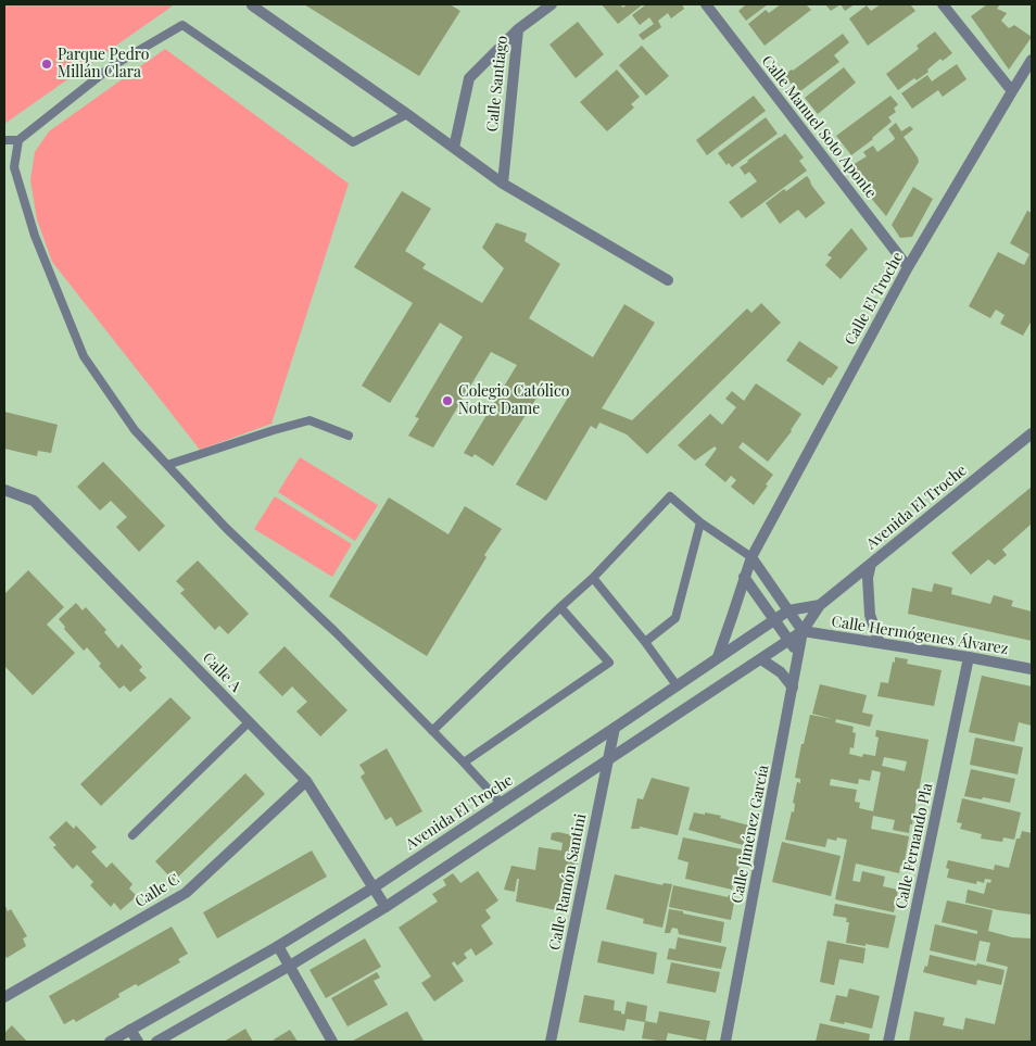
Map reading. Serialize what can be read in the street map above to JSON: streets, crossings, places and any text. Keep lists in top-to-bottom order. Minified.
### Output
{"streets":{"street":["Calle Santiago","Calle Manuel Soto Aponte","Calle El Troche","Avenida El Troche","Calle Hermógenes Álvarez","Calle A","Calle Jiménez García","Calle Fernando Pla","Calle Ramón Santini","Calle C"]},"crossings":[["Calle Manuel Soto Aponte","Calle El Troche"],["Calle El Troche","Avenida El Troche"],["Avenida El Troche","Calle Hermógenes Álvarez"],["Avenida El Troche","Calle A"],["Avenida El Troche","Calle Jiménez García"],["Avenida El Troche","Calle Ramón Santini"],["Calle Hermógenes Álvarez","Calle Jiménez García"],["Calle Hermógenes Álvarez","Calle Fernando Pla"],["Calle A","Calle C"]],"places":["Parque Pedro Millán Clara","Colegio Católico Notre Dame"]}
